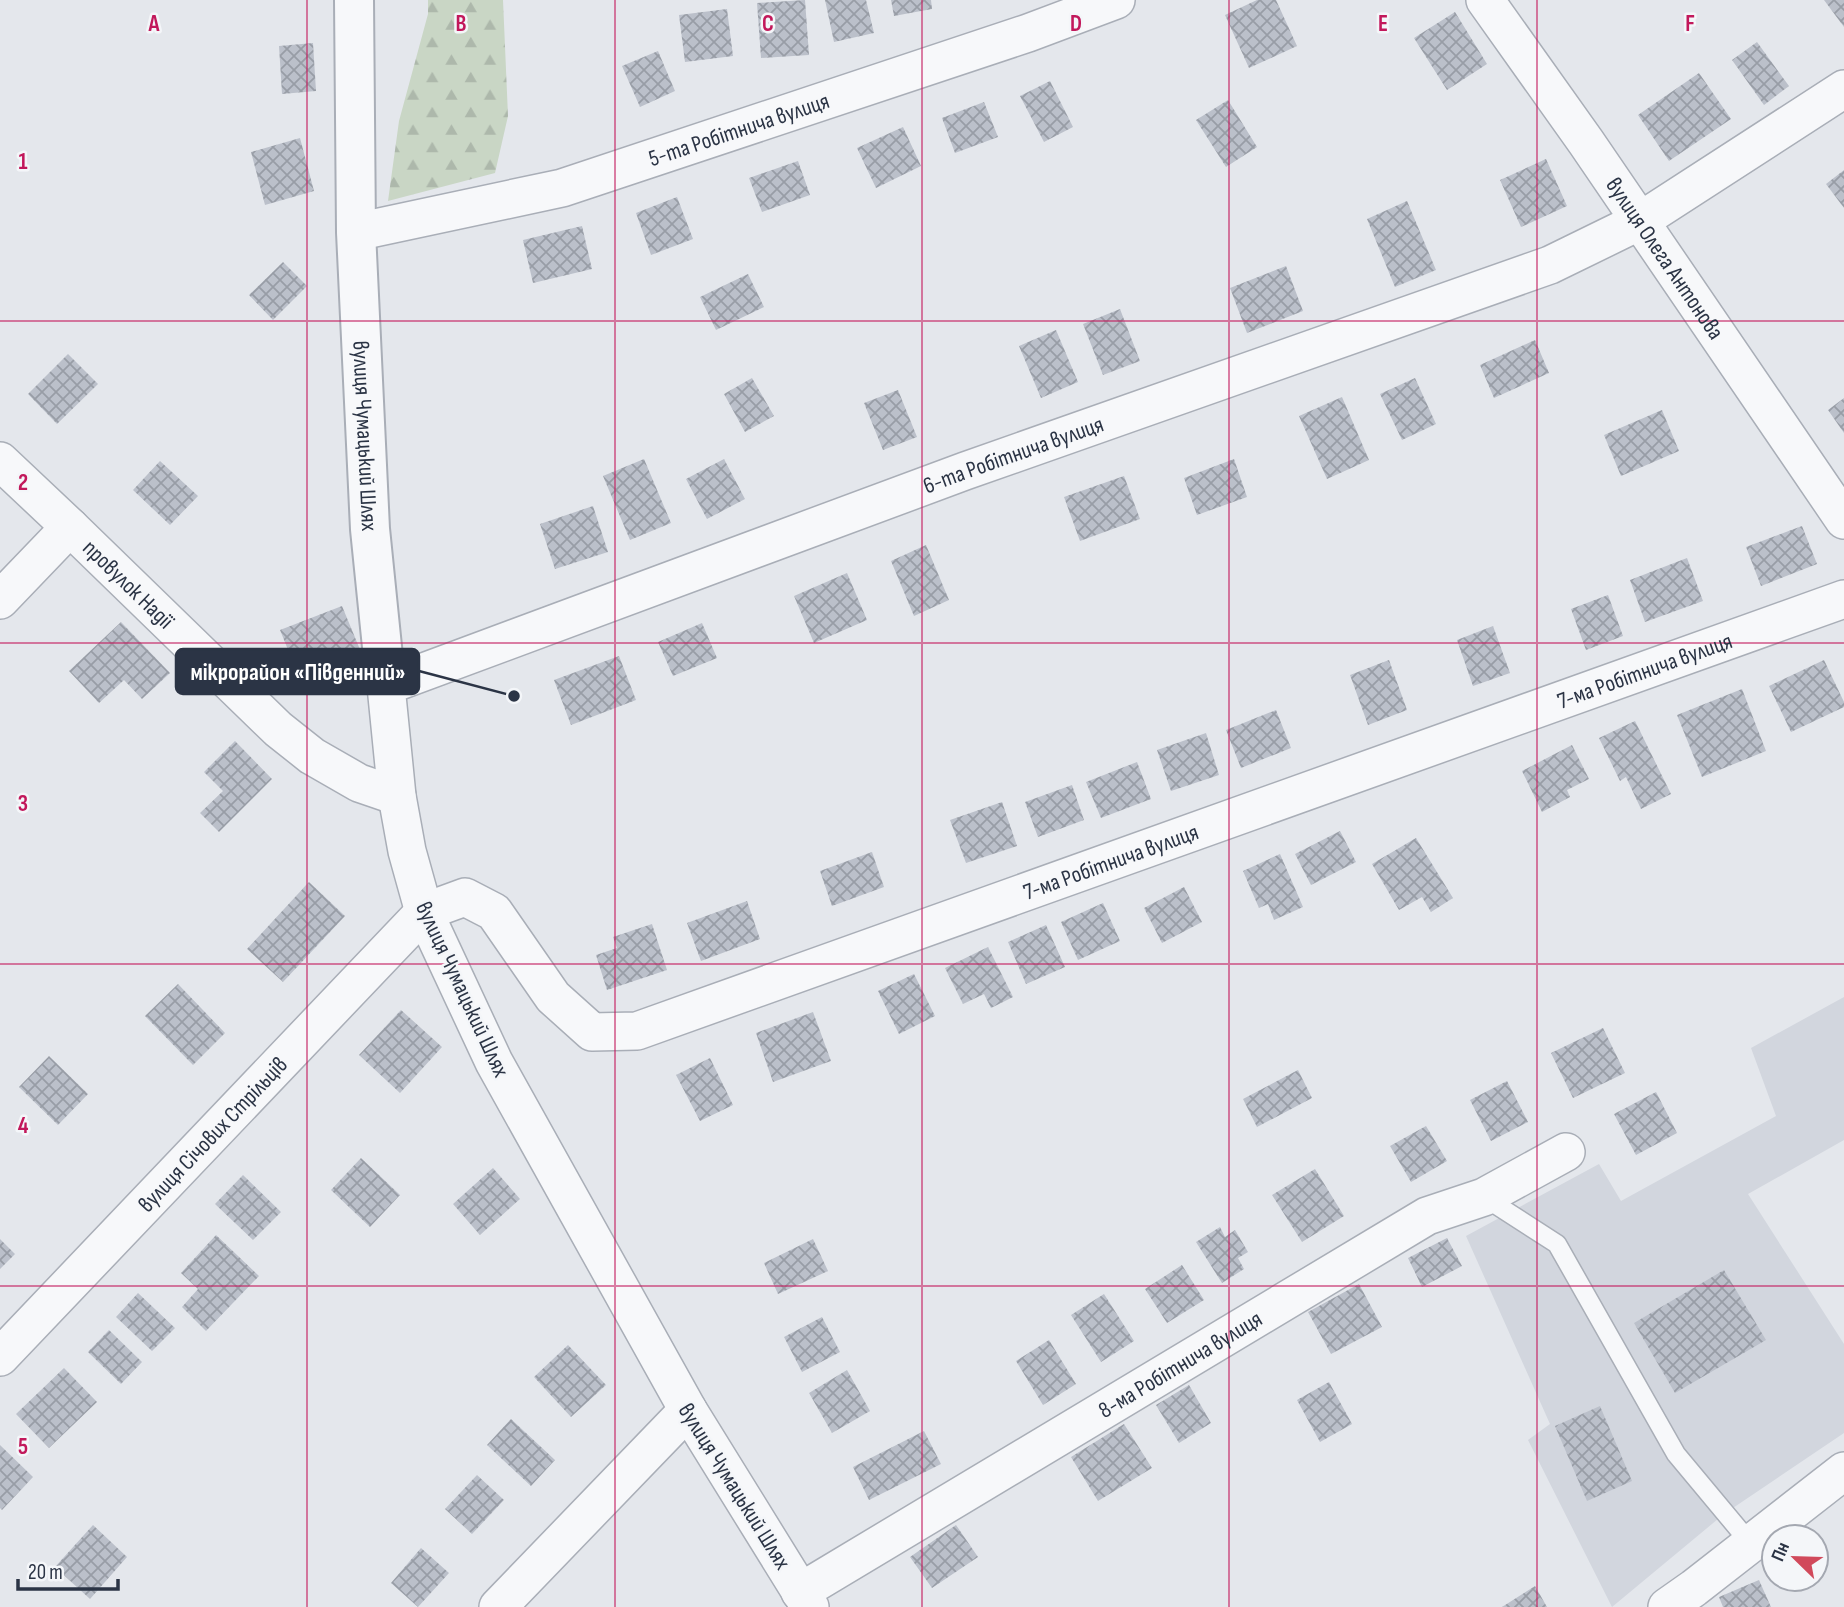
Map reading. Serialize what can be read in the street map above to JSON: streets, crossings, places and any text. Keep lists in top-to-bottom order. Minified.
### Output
{"streets":{"street":["5-та Робітнича вулиця","вулиця Олега Антонова","вулиця Чумацький Шлях","6-та Робітнича вулиця","провулок Надії","7-ма Робітнича вулиця","вулиця Січових Стрільців","8-ма Робітнича вулиця"]},"crossings":[["5-та Робітнича вулиця","вулиця Чумацький Шлях"],["вулиця Олега Антонова","6-та Робітнича вулиця"],["вулиця Чумацький Шлях","6-та Робітнича вулиця"],["вулиця Чумацький Шлях","провулок Надії"],["вулиця Чумацький Шлях","7-ма Робітнича вулиця"],["вулиця Чумацький Шлях","вулиця Січових Стрільців"],["вулиця Чумацький Шлях","8-ма Робітнича вулиця"],["7-ма Робітнича вулиця","вулиця Січових Стрільців"]],"places":["мікрорайон «Південний»"],"scale_bar":"20 m","north":"top left","grid":{"columns":["A","B","C","D","E","F"],"rows":["1","2","3","4","5"]}}
